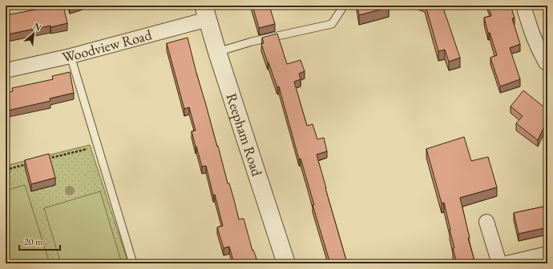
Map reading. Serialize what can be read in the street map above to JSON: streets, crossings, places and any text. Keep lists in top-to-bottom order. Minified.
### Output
{"streets":{"street":["Woodview Road","Reepham Road"]},"crossings":[["Woodview Road","Reepham Road"]],"scale_bar":"20 m","north":"top right"}
